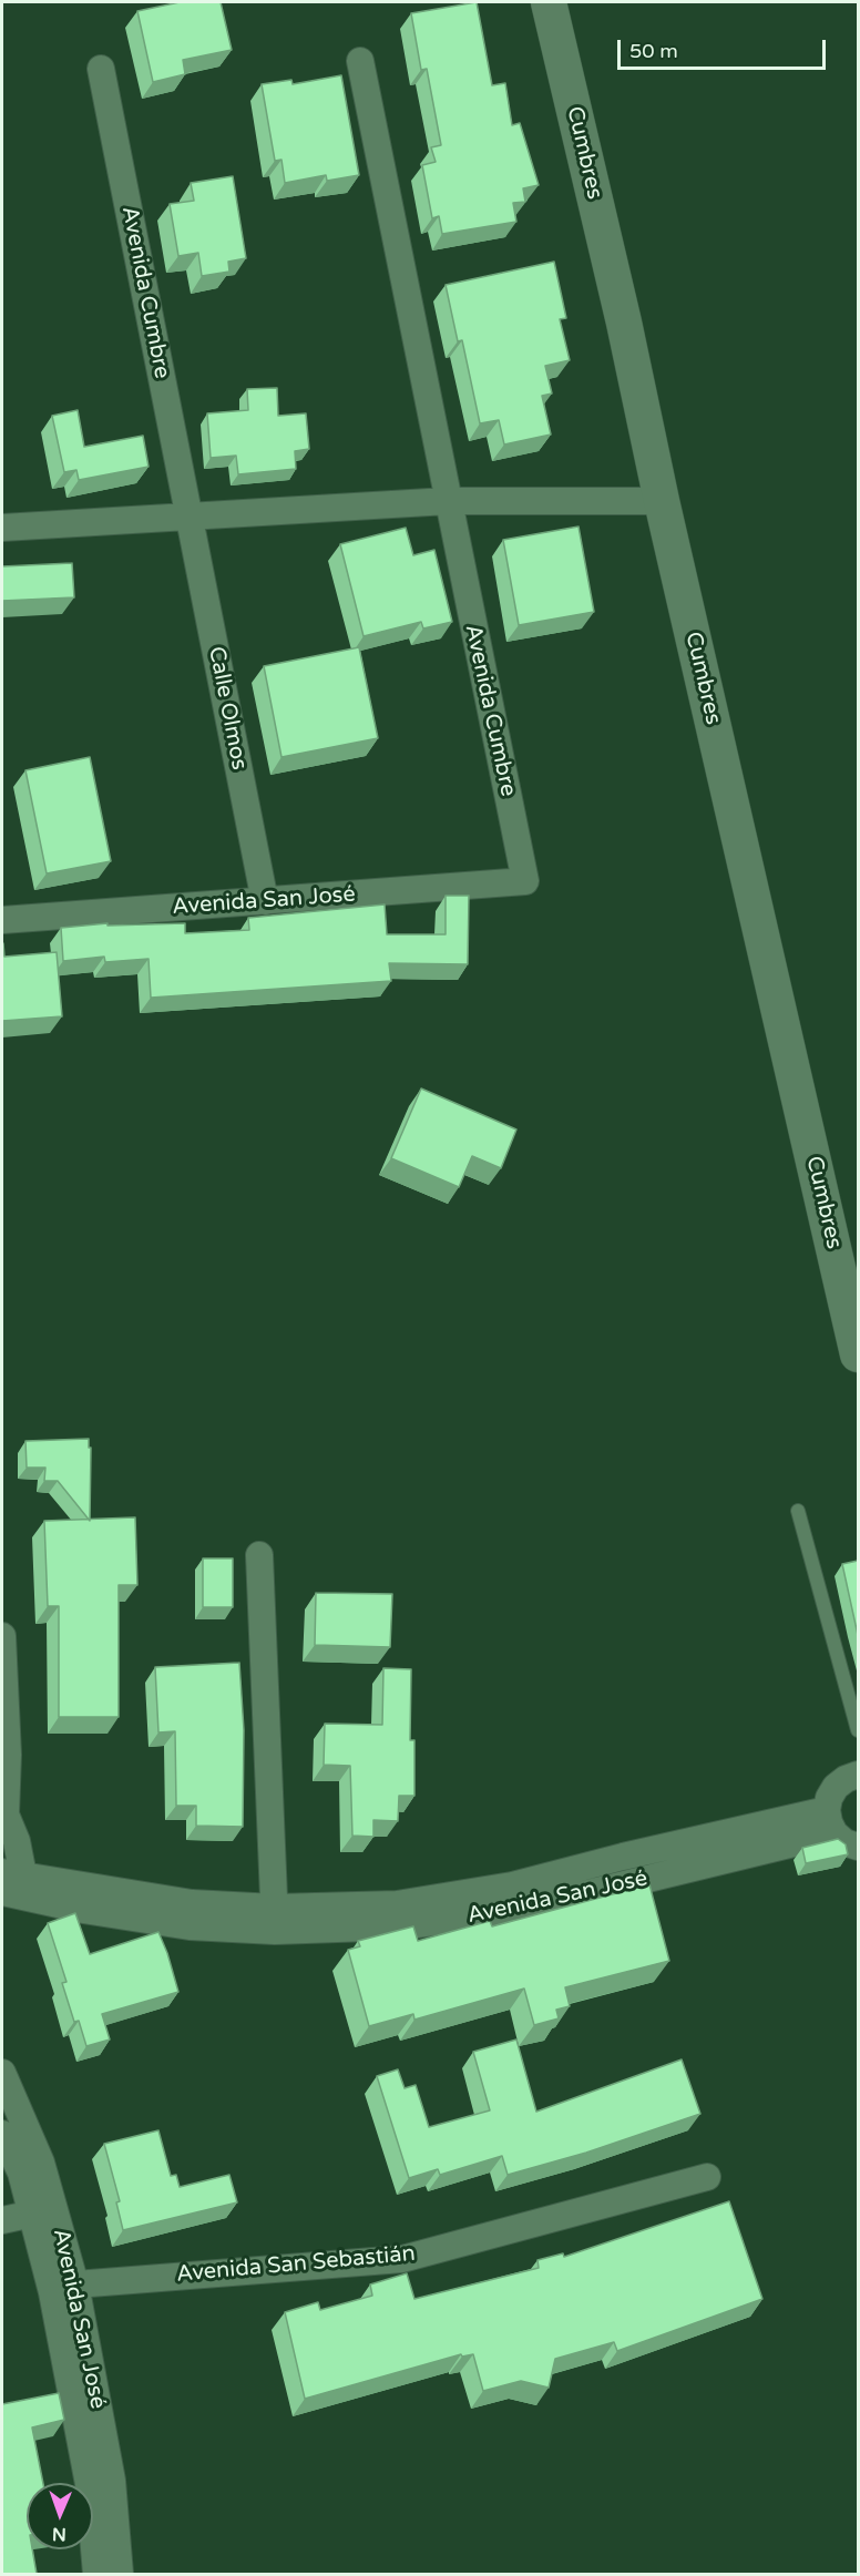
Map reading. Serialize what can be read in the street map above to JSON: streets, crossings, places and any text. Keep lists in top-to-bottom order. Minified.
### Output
{"streets":{"street":["Cumbres","Avenida Cumbre","Calle Olmos","Avenida San José","Avenida San Sebastián"]},"crossings":[["Avenida Cumbre","Calle Olmos"],["Avenida Cumbre","Avenida San José"],["Calle Olmos","Avenida San José"],["Avenida San José","Avenida San Sebastián"]],"scale_bar":"50 m","north":"bottom"}
